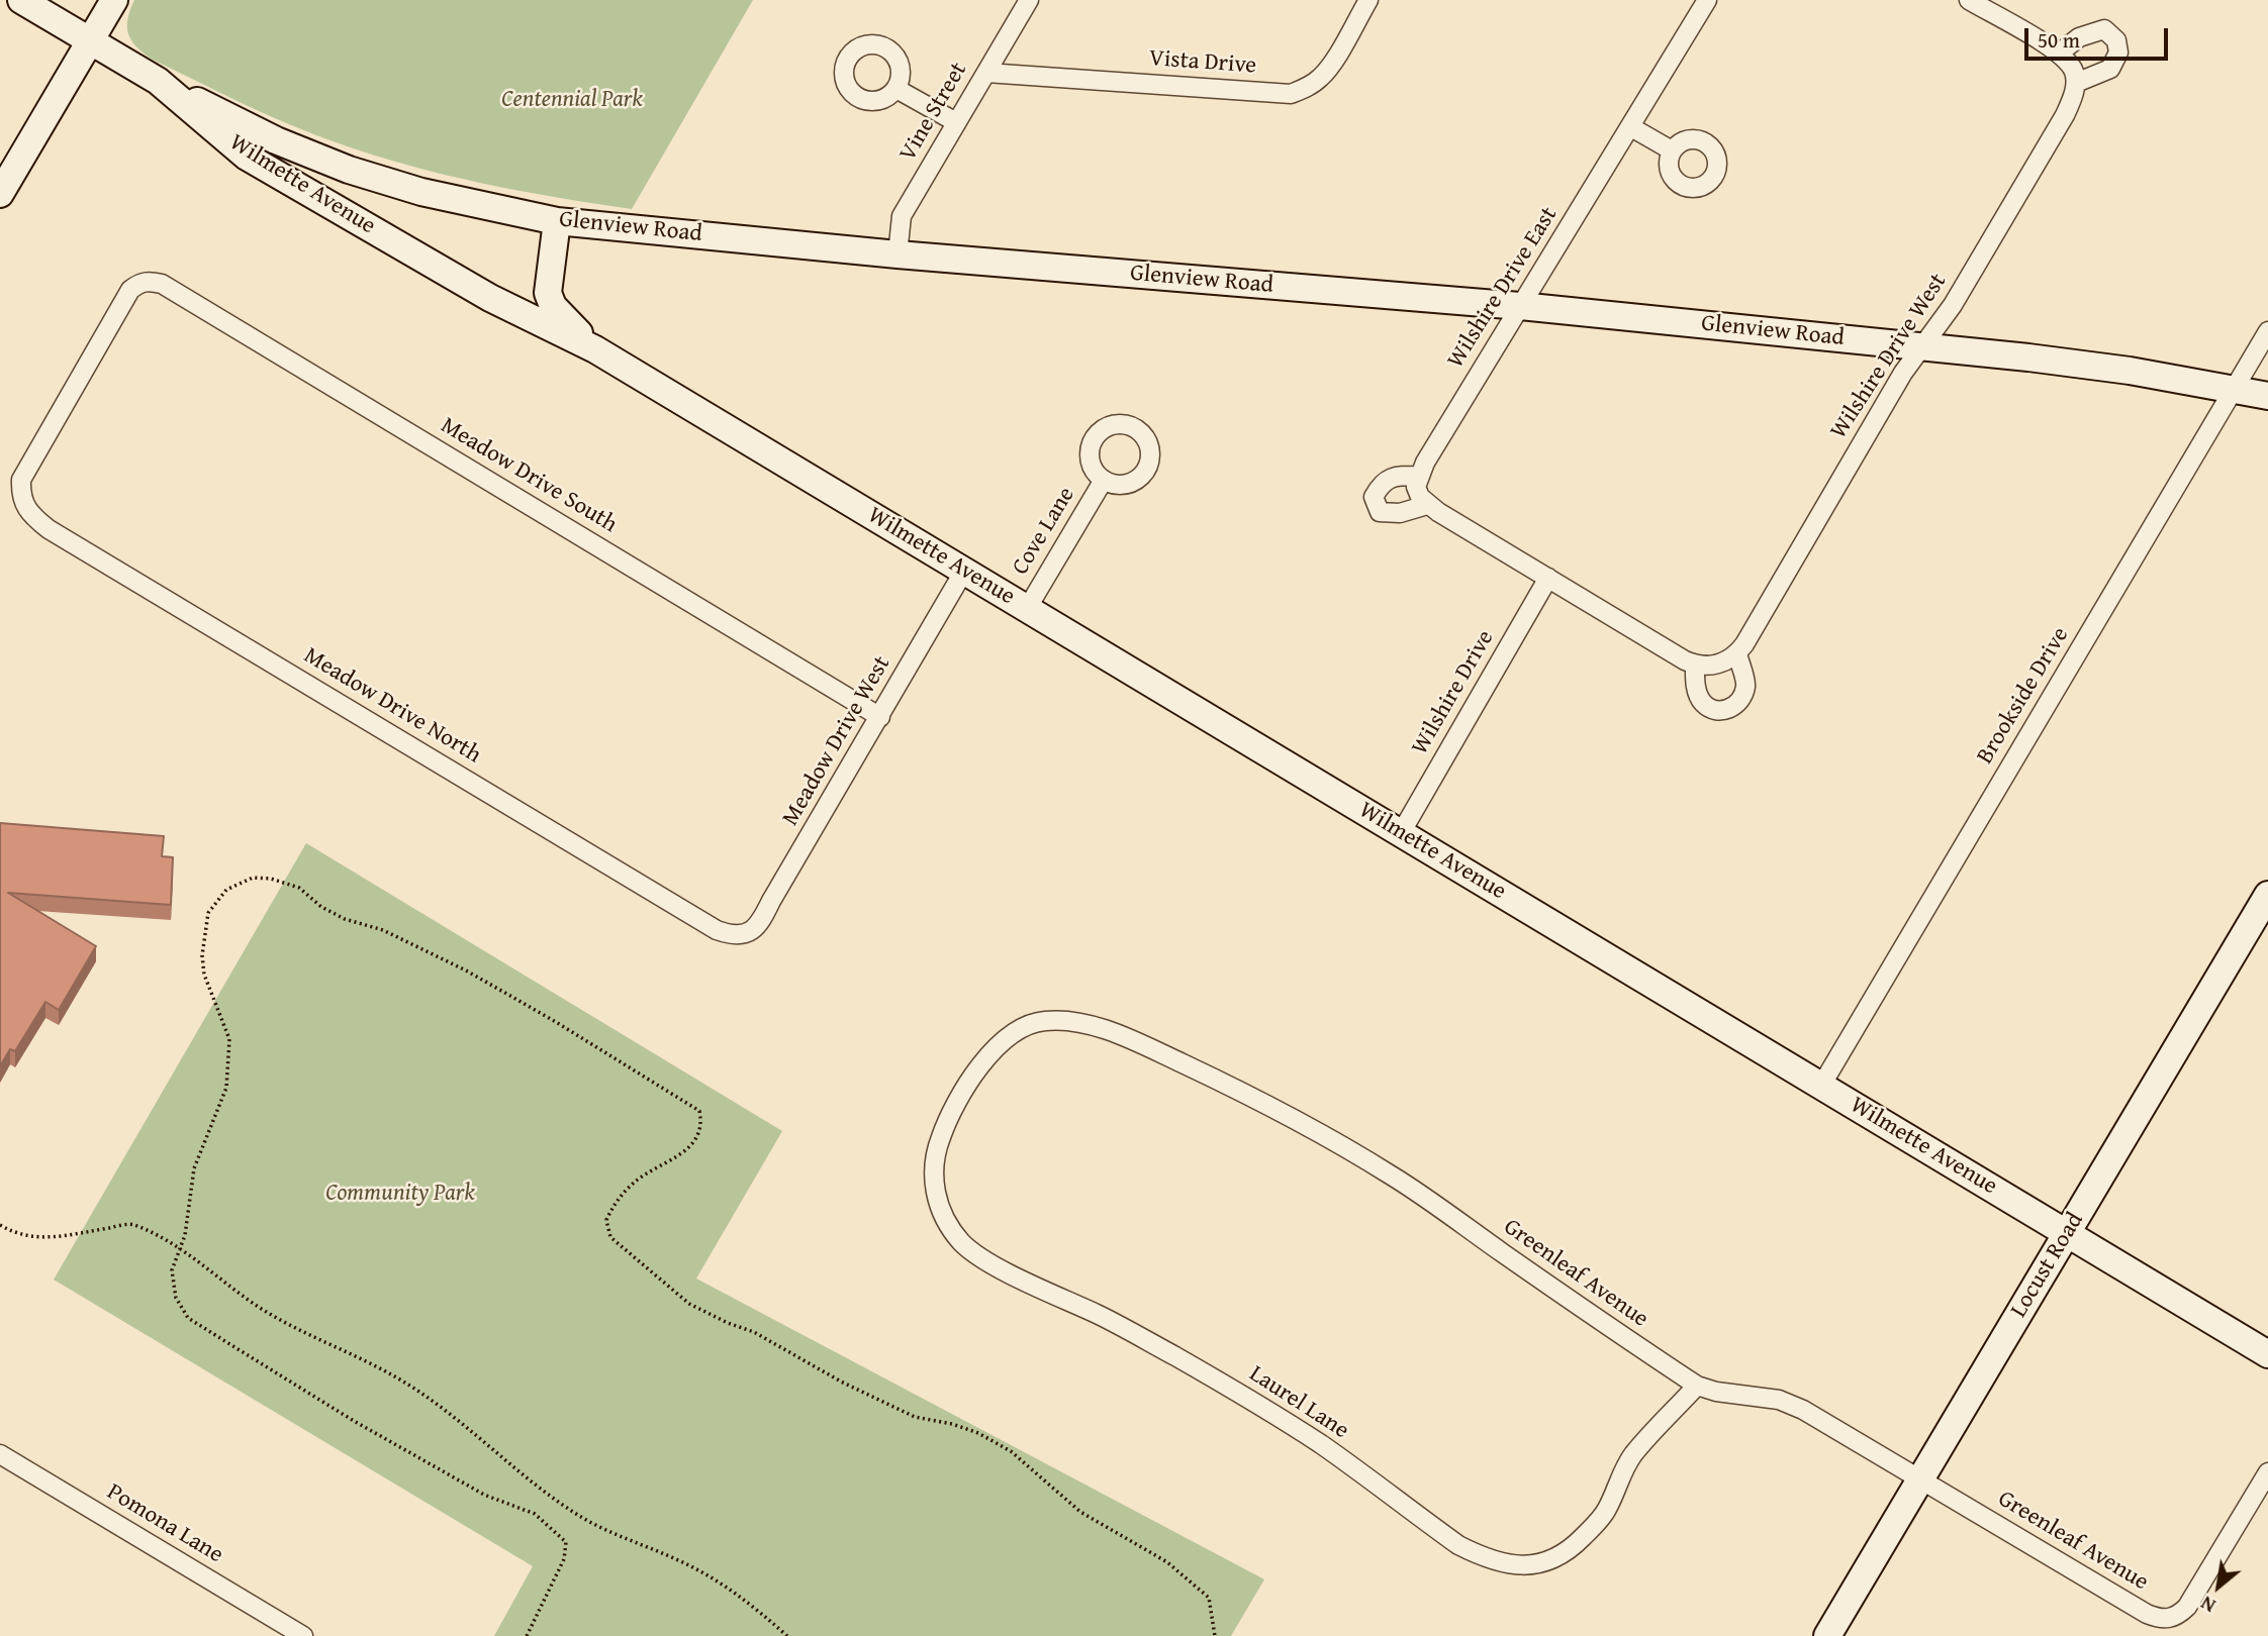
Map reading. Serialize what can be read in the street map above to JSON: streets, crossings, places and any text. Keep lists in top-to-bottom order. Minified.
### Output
{"streets":{"street":["Vista Drive","Vine Street","Wilmette Avenue","Glenview Road","Wilshire Drive East","Wilshire Drive West","Meadow Drive South","Cove Lane","Wilshire Drive","Brookside Drive","Meadow Drive North","Meadow Drive West","Locust Road","Greenleaf Avenue","Laurel Lane","Pomona Lane"]},"crossings":[["Vista Drive","Vine Street"],["Vine Street","Glenview Road"],["Wilmette Avenue","Glenview Road"],["Wilmette Avenue","Cove Lane"],["Wilmette Avenue","Wilshire Drive"],["Wilmette Avenue","Brookside Drive"],["Wilmette Avenue","Meadow Drive West"],["Wilmette Avenue","Locust Road"],["Glenview Road","Wilshire Drive East"],["Glenview Road","Wilshire Drive West"],["Glenview Road","Brookside Drive"],["Meadow Drive South","Meadow Drive North"],["Meadow Drive South","Meadow Drive West"],["Meadow Drive North","Meadow Drive West"],["Locust Road","Greenleaf Avenue"],["Greenleaf Avenue","Laurel Lane"]],"parks":["Centennial Park","Community Park"],"scale_bar":"50 m","north":"bottom left"}
